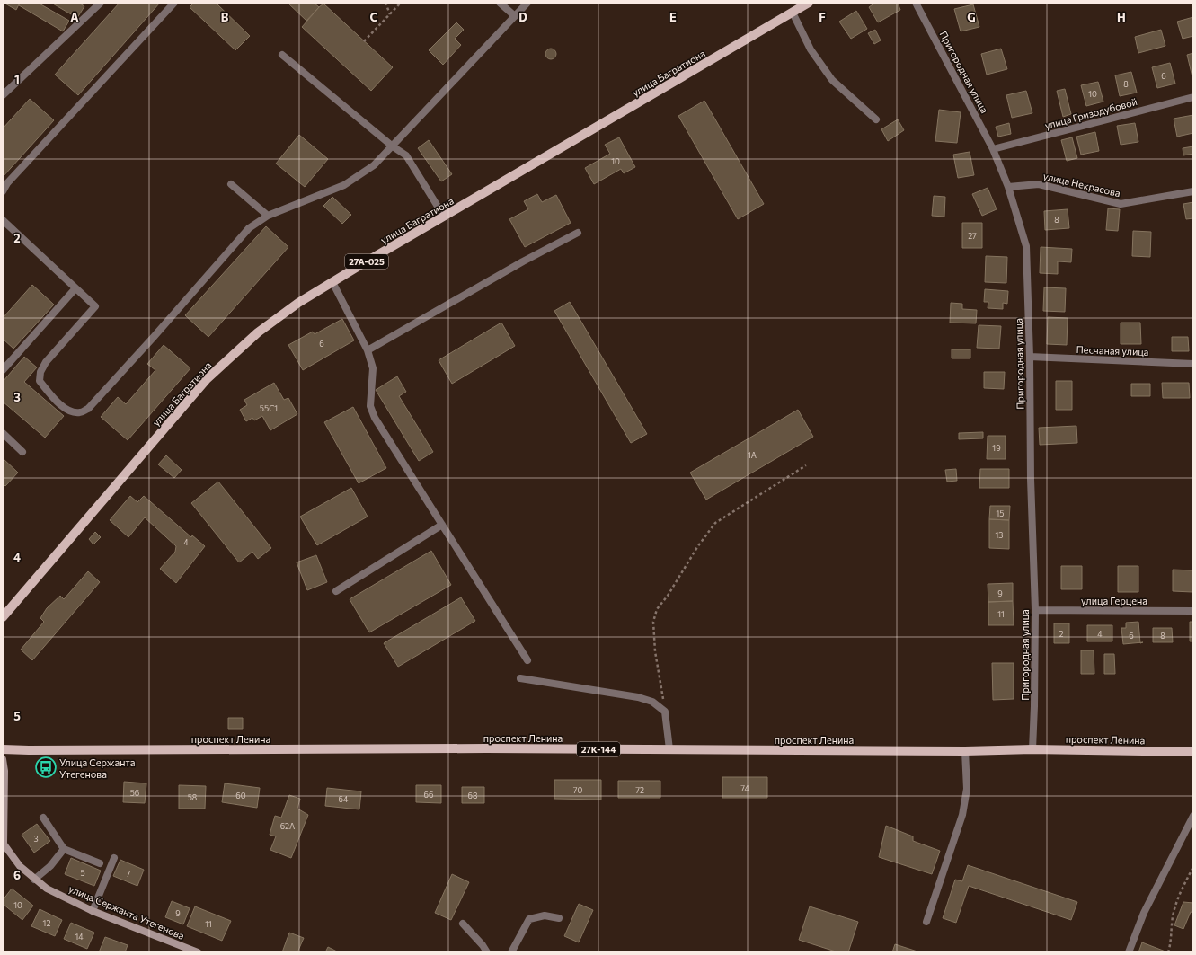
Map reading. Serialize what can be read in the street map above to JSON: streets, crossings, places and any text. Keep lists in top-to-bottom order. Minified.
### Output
{"streets":{"main road":["улица Багратиона","27А-025","проспект Ленина","27К-144","улица Сержанта Утегенова"],"street":["Пригородная улица","улица Гризодубовой","улица Некрасова","Песчаная улица","улица Герцена"]},"crossings":[["Пригородная улица","улица Гризодубовой"],["Пригородная улица","улица Некрасова"],["Пригородная улица","Песчаная улица"],["Пригородная улица","улица Герцена"],["Пригородная улица","проспект Ленина"]],"places":{"bus stop":["Улица Сержанта Утегенова"]},"house_numbers":["6","8","10","10","8","27","6","55C1","19","1A","15","13","4","9","11","2","4","6","8","74","70","72","56","66","60","68","58","64","62А","3","5","7","10","9","12","11","14"],"grid":{"columns":["A","B","C","D","E","F","G","H"],"rows":["1","2","3","4","5","6"]}}
